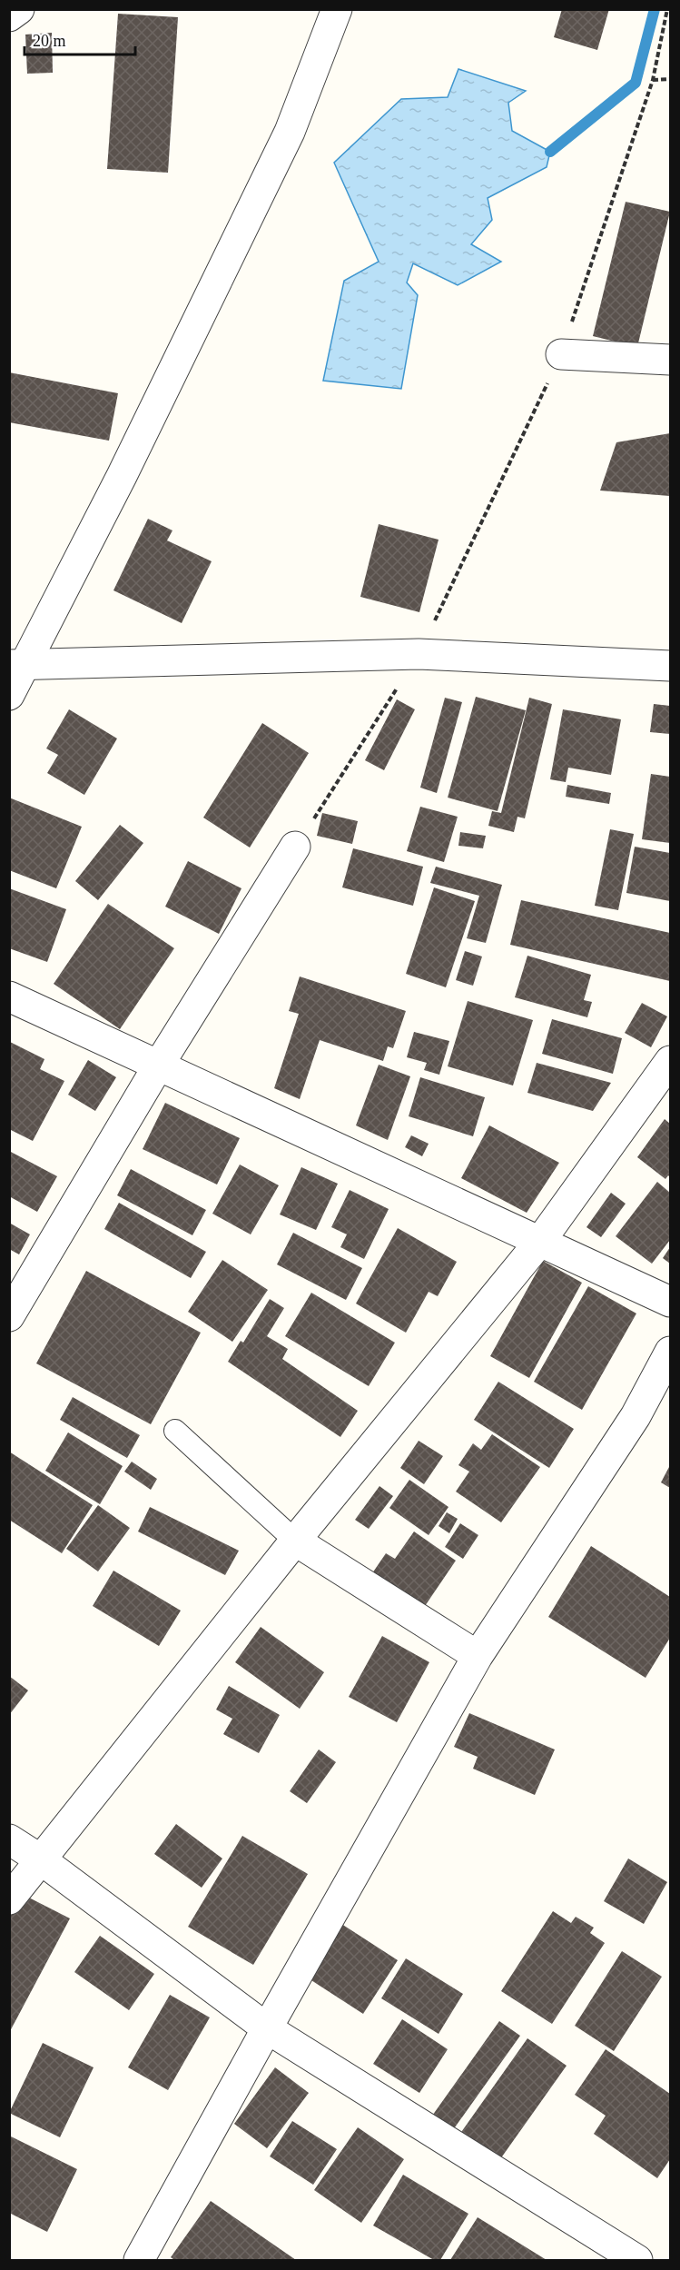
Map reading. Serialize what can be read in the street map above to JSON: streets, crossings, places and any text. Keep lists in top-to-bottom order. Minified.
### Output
{"scale_bar":"20 m"}
